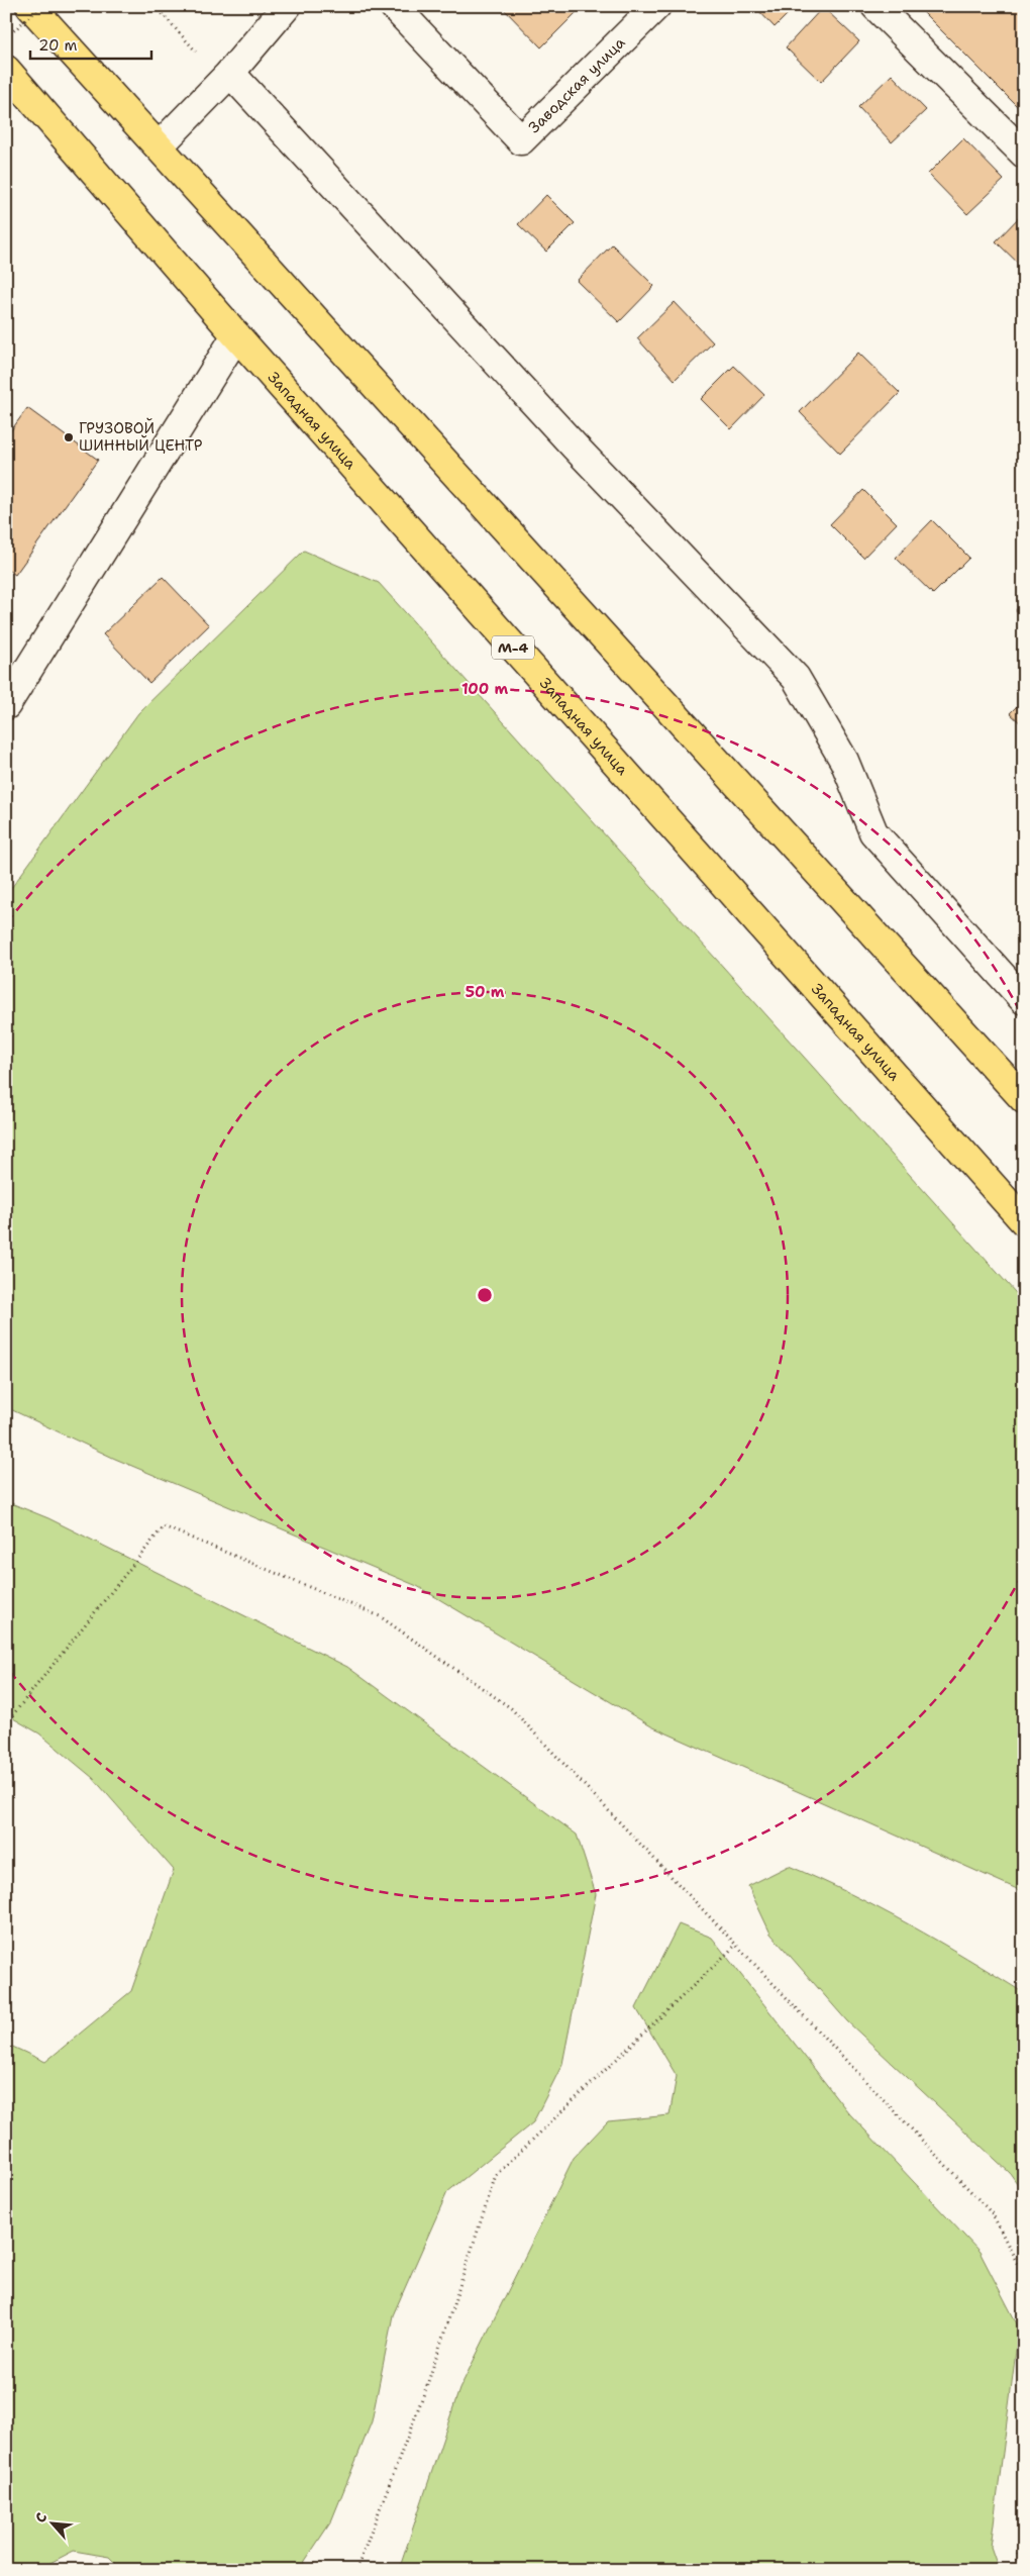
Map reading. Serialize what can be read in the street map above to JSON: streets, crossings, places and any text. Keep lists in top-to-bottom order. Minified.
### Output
{"streets":{"main road":["Западная улица","М-4"],"street":["Заводская улица"]},"places":["ГРУЗОВОЙ ШИННЫЙ ЦЕНТР"],"scale_bar":"20 m","north":"top left","rings":["100 m","50 m"]}
